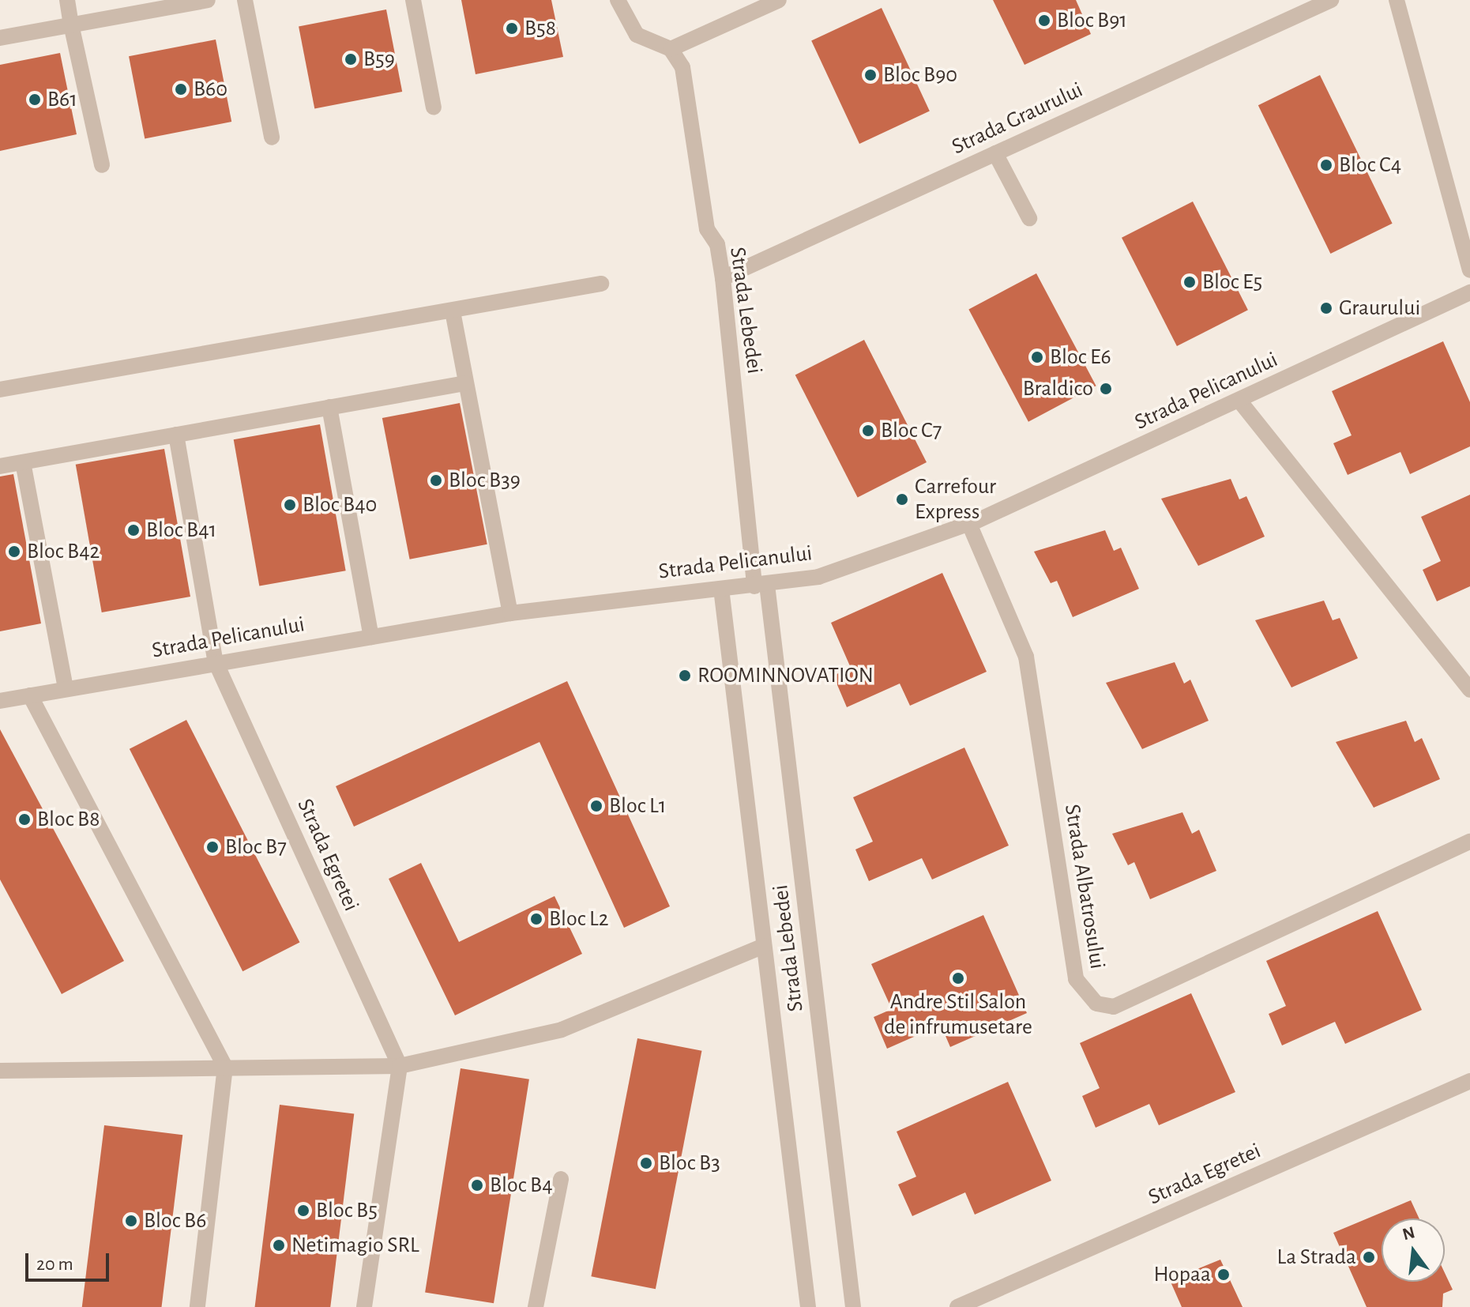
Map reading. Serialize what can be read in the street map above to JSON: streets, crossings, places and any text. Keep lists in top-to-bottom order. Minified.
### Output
{"streets":{"street":["Strada Graurului","Strada Lebedei","Strada Pelicanului","Strada Egretei","Strada Albatrosului"]},"crossings":[["Strada Graurului","Strada Lebedei"],["Strada Lebedei","Strada Pelicanului"],["Strada Pelicanului","Strada Egretei"],["Strada Pelicanului","Strada Albatrosului"]],"places":["Bloc B91","B58","B59","Bloc B90","B60","B61","Bloc C4","Bloc E5","Graurului","Bloc E6","Braldico","Bloc C7","Bloc B39","Carrefour Express","Bloc B40","Bloc B41","Bloc B42","ROOMINNOVATION","Bloc L1","Bloc B8","Bloc B7","Bloc L2","Andre Stil Salon de infrumusetare","Bloc B3","Bloc B4","Bloc B5","Bloc B6","Netimagio SRL","La Strada","Hopaa"],"scale_bar":"20 m","north":"top"}
